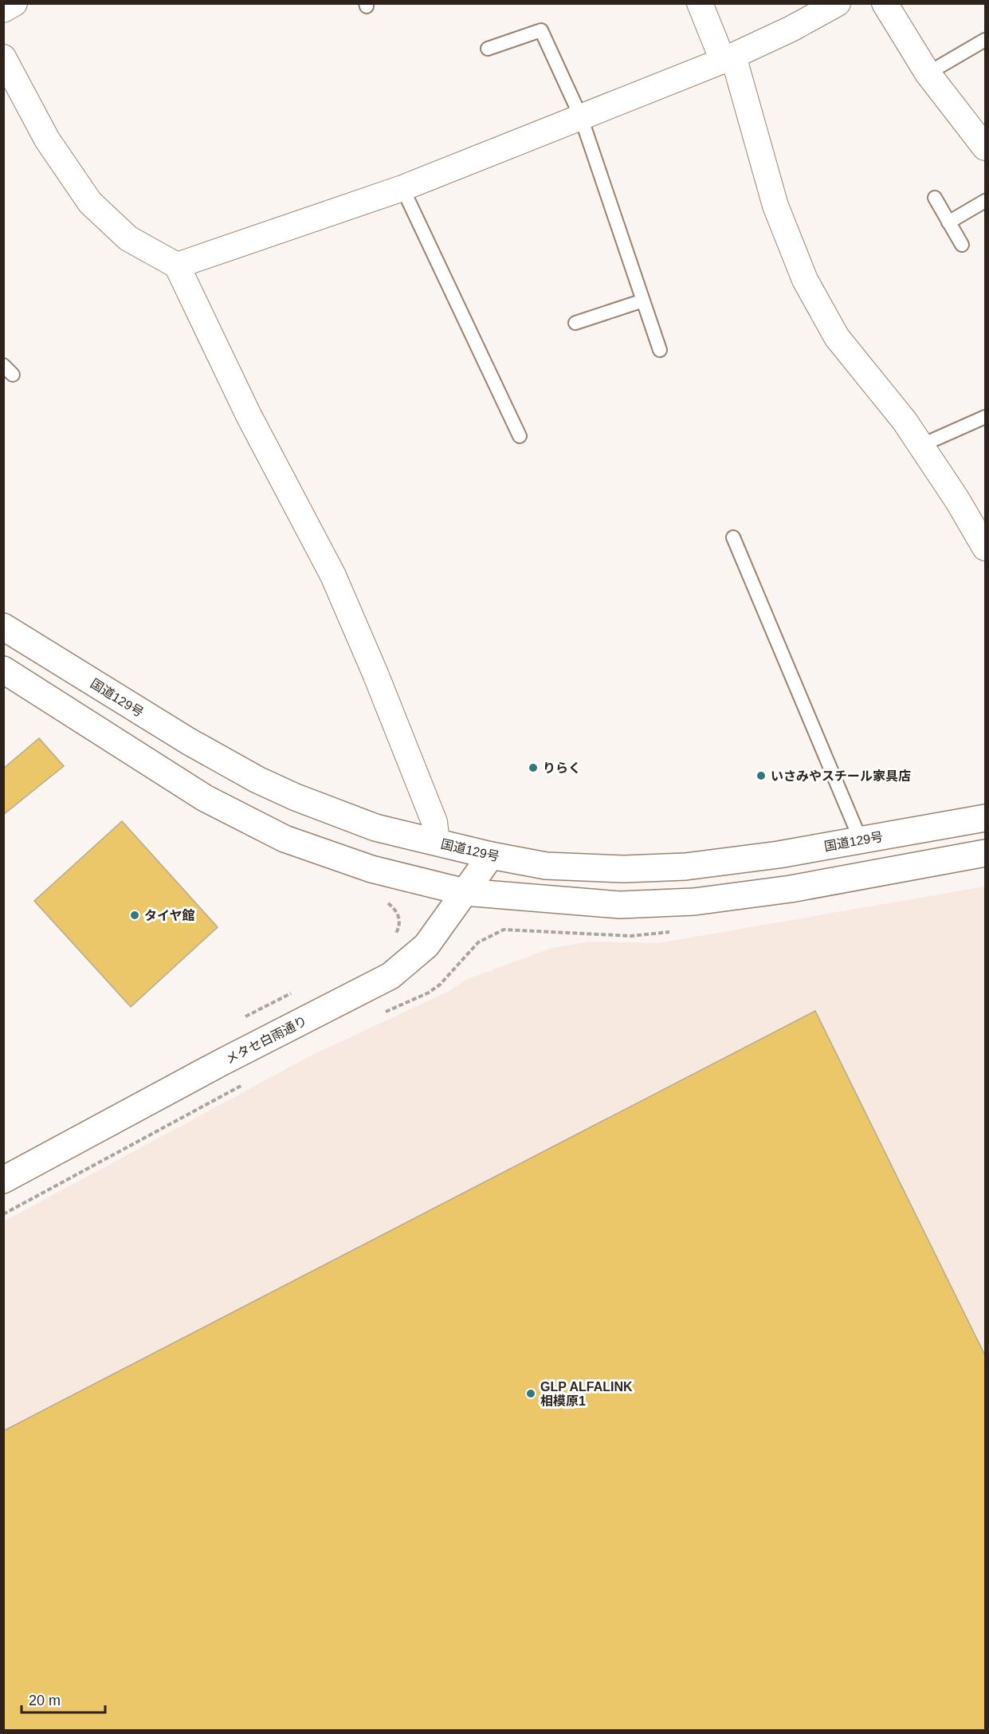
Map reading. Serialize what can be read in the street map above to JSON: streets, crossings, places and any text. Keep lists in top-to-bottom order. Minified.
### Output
{"streets":{"main road":["国道129号","メタセ白雨通り"]},"crossings":[["国道129号","メタセ白雨通り"]],"places":["りらく","いさみやスチール家具店","タイヤ館","GLP ALFALINK 相模原1"],"scale_bar":"20 m"}
